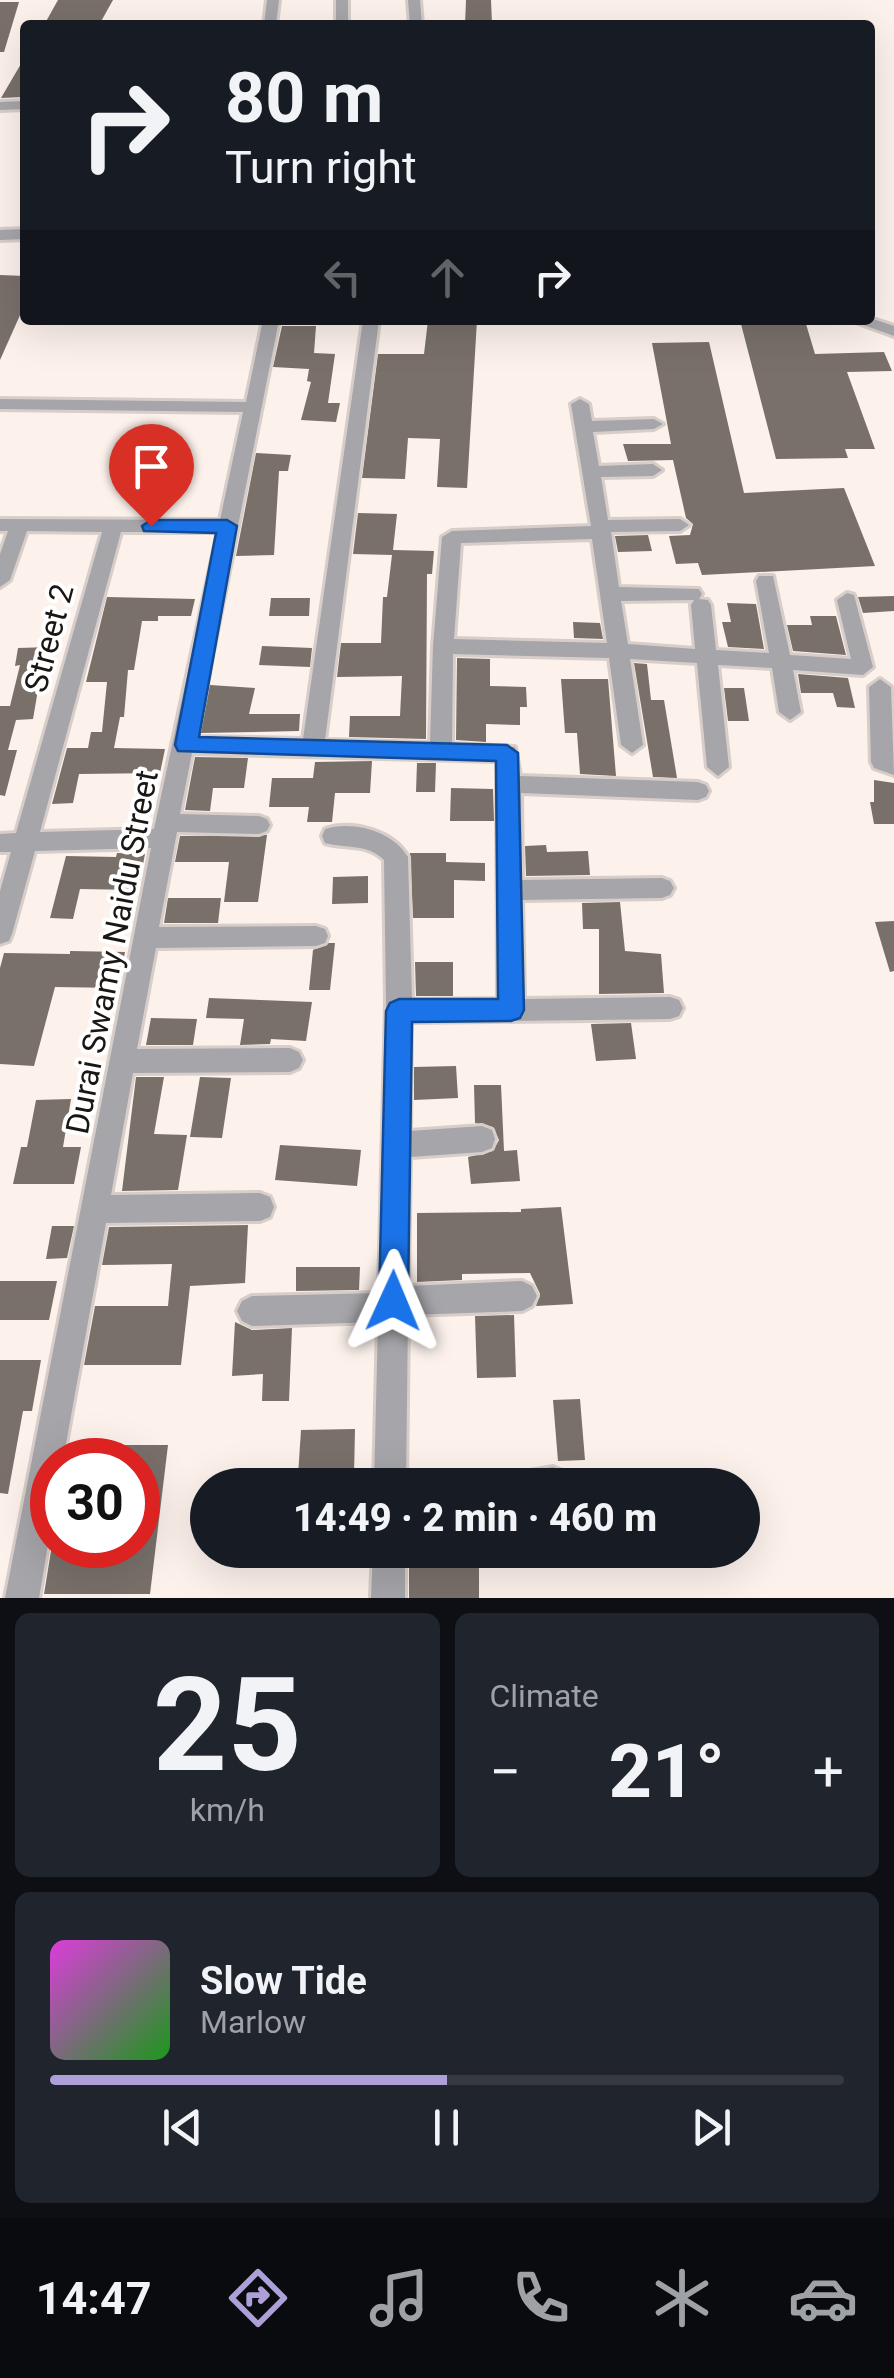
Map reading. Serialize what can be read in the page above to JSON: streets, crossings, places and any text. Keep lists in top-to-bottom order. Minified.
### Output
{"streets":{"street":["Street 2","Durai Swamy Naidu Street"]},"page":{"turn":["80 m","Turn right"],"limit":"30","trip":"14:49 · 2 min · 460 m","tile":[["25","km/h"],"Climate"],"heat":["−","21°","+"],"song":["Slow Tide","Marlow"],"tabs":"14:47"}}
